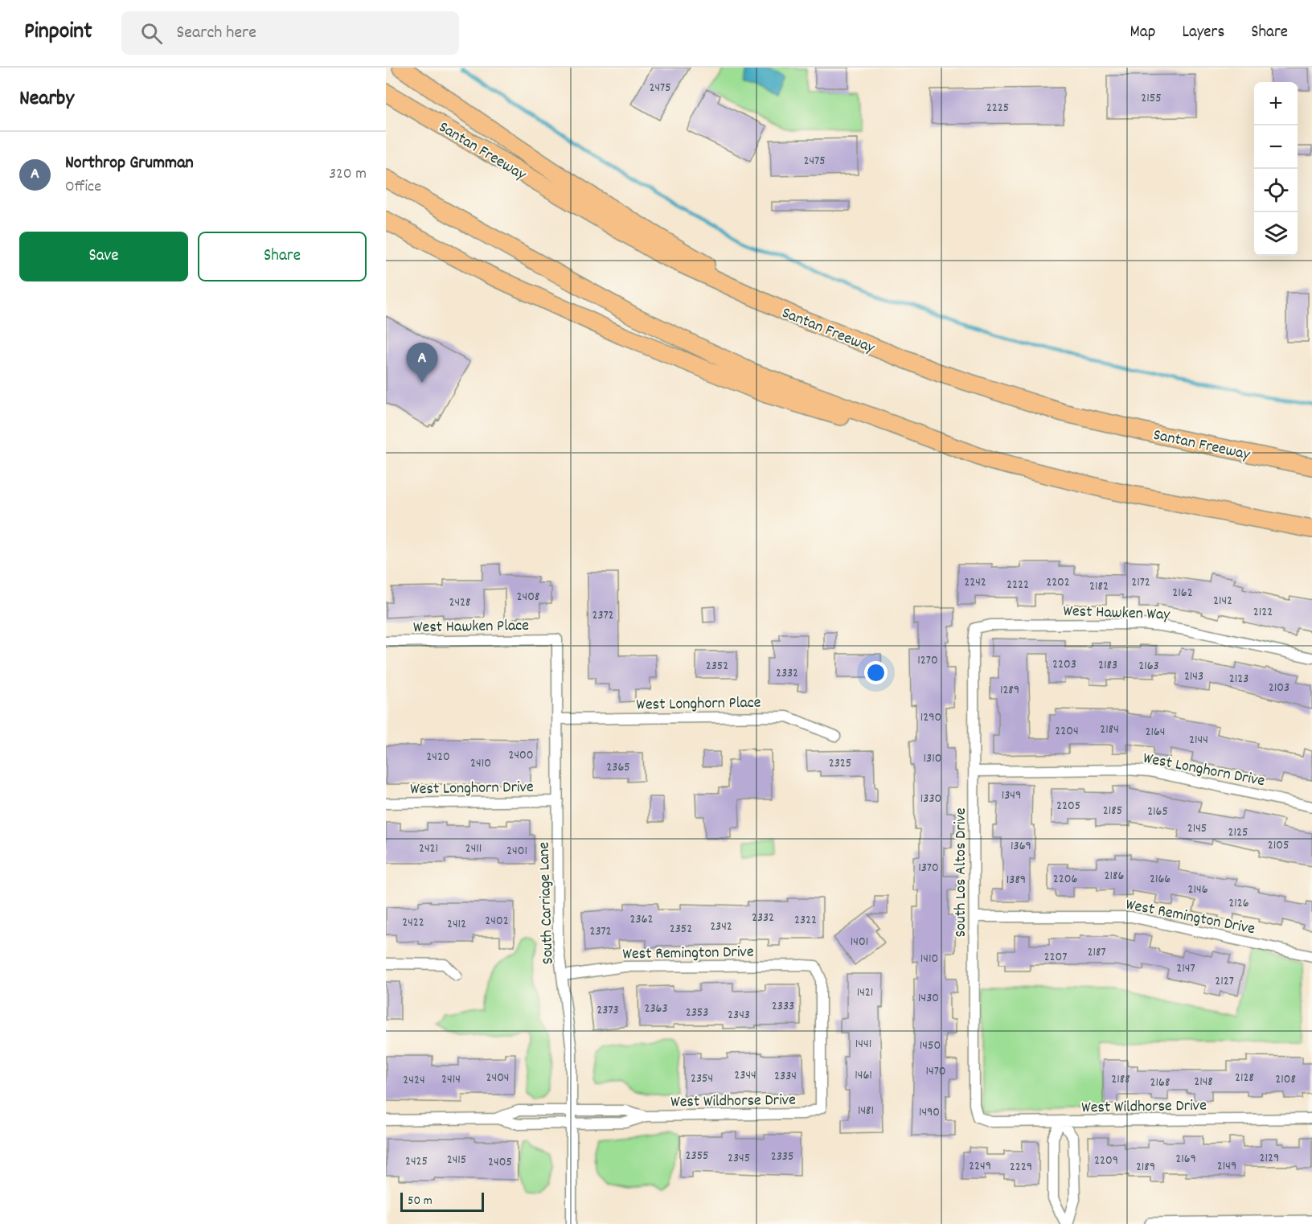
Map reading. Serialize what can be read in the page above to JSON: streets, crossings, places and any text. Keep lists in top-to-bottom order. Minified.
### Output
{"streets":{"highway":["Santan Freeway"],"street":["West Hawken Way","West Hawken Place","West Longhorn Place","West Longhorn Drive","South Los Altos Drive","South Carriage Lane","West Remington Drive","West Wildhorse Drive"]},"crossings":[["West Hawken Way","South Los Altos Drive"],["West Hawken Place","South Carriage Lane"],["West Longhorn Place","South Carriage Lane"],["West Longhorn Drive","South Los Altos Drive"],["West Longhorn Drive","South Carriage Lane"],["South Los Altos Drive","West Remington Drive"],["South Los Altos Drive","West Wildhorse Drive"],["South Carriage Lane","West Remington Drive"],["South Carriage Lane","West Wildhorse Drive"],["West Remington Drive","West Wildhorse Drive"]],"house_numbers":["2475","2155","2225","2475","2242","2202","2172","2222","2182","2162","2408","2142","2428","2122","2372","1270","2203","2183","2352","2163","2332","2143","2123","2103","1289","1290","2184","2204","2164","2144","2400","2420","1310","2410","2325","2365","1349","1330","2205","2185","2165","2145","2125","2105","1369","2421","2411","2401","1370","2186","2206","2166","1389","2146","2126","2332","2362","2322","2402","2422","2412","2342","2352","2372","1401","2187","2207","1410","2147","2127","1421","1430","2333","2363","2373","2353","2343","1441","1450","1470","2344","1461","2334","2404","2128","2354","2414","2188","2108","2424","2148","2168","1481","1490","2355","2335","2345","2129","2169","2415","2209","2425","2405","2249","2149","2229","2189"],"scale_bar":"50 m","page":{"header":"Pinpoint","search":"Search here","nav":["Map","Layers","Share"],"heading":"Nearby","map_buttons":["+","−"],"list":[{"mark":"A","name":"Northrop Grumman","note":"Office","value":"320 m"}],"buttons":["Save","Share"],"pins":"A","scale":"50 m"}}
